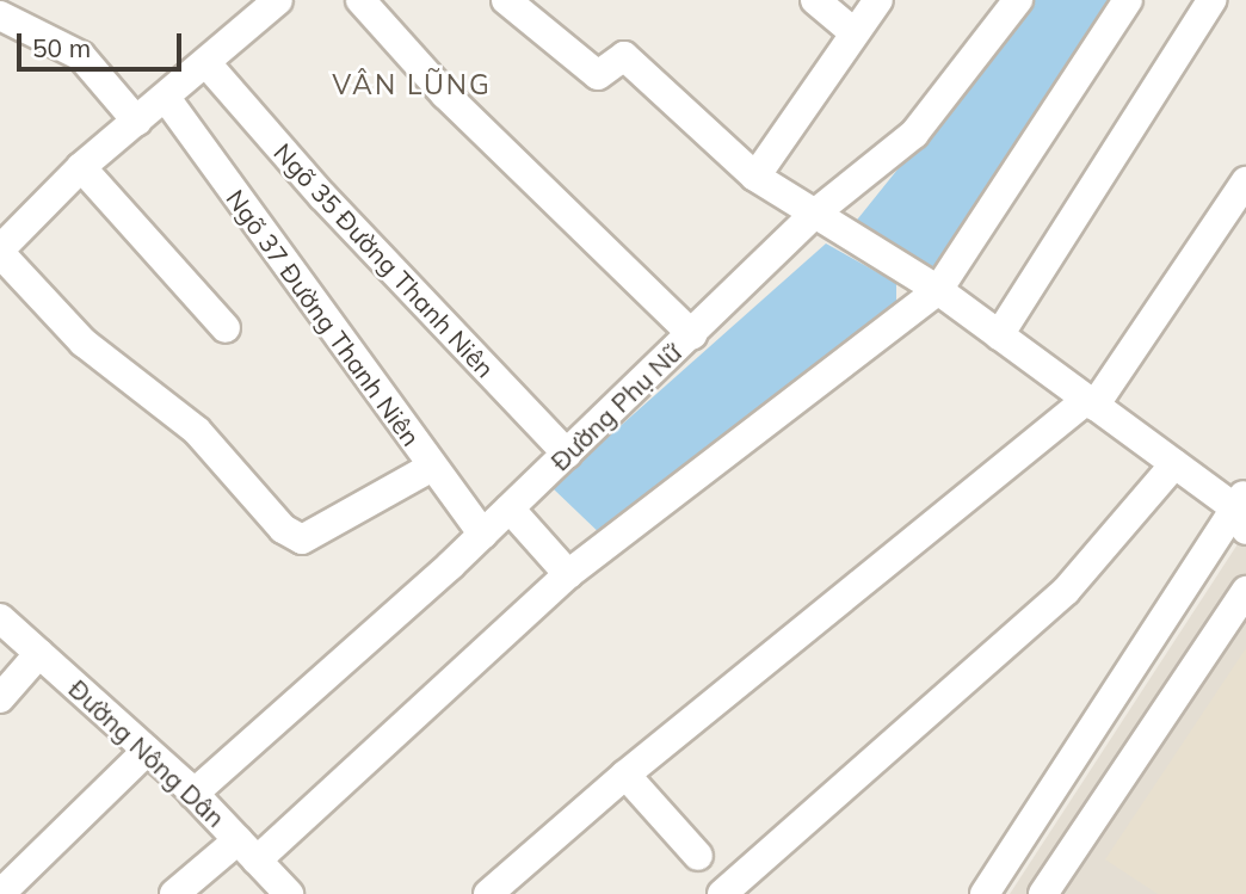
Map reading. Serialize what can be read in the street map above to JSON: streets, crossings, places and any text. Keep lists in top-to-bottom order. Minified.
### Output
{"streets":{"street":["Ngõ 35 Đường Thanh Niên","Ngõ 37 Đường Thanh Niên","Đường Phụ Nữ","Đường Nông Dân"]},"crossings":[["Ngõ 35 Đường Thanh Niên","Đường Phụ Nữ"],["Ngõ 37 Đường Thanh Niên","Đường Phụ Nữ"],["Đường Phụ Nữ","Đường Nông Dân"]],"districts":["VÂN LŨNG"],"scale_bar":"50 m"}
